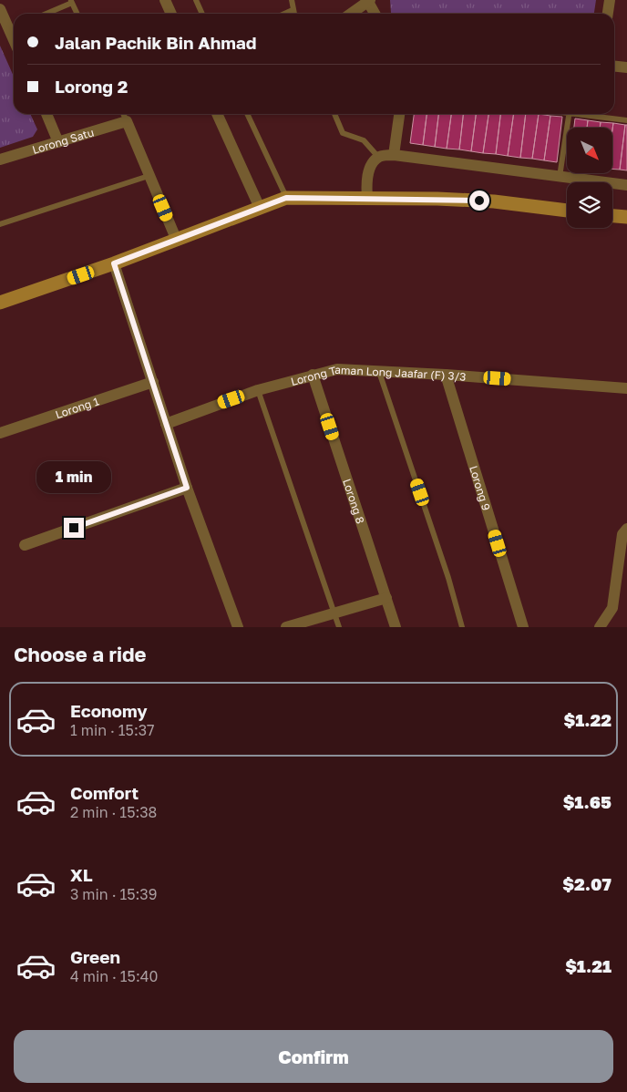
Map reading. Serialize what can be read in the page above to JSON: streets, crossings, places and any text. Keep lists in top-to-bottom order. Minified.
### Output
{"streets":{"street":["Lorong Satu","Lorong Taman Long Jaafar (F) 3/3","Lorong 1","Lorong 9","Lorong 8"]},"crossings":[["Lorong Taman Long Jaafar (F) 3/3","Lorong 9"],["Lorong Taman Long Jaafar (F) 3/3","Lorong 8"]],"north":"bottom right","page":{"banner":["Jalan Pachik Bin Ahmad","Lorong 2"],"bubble":"1 min","heading":"Choose a ride","list":[{"name":"Economy","note":"1 min · 15:37","value":"$1.22"},{"name":"Comfort","note":"2 min · 15:38","value":"$1.65"},{"name":"XL","note":"3 min · 15:39","value":"$2.07"},{"name":"Green","note":"4 min · 15:40","value":"$1.21"}],"buttons":"Confirm"}}
